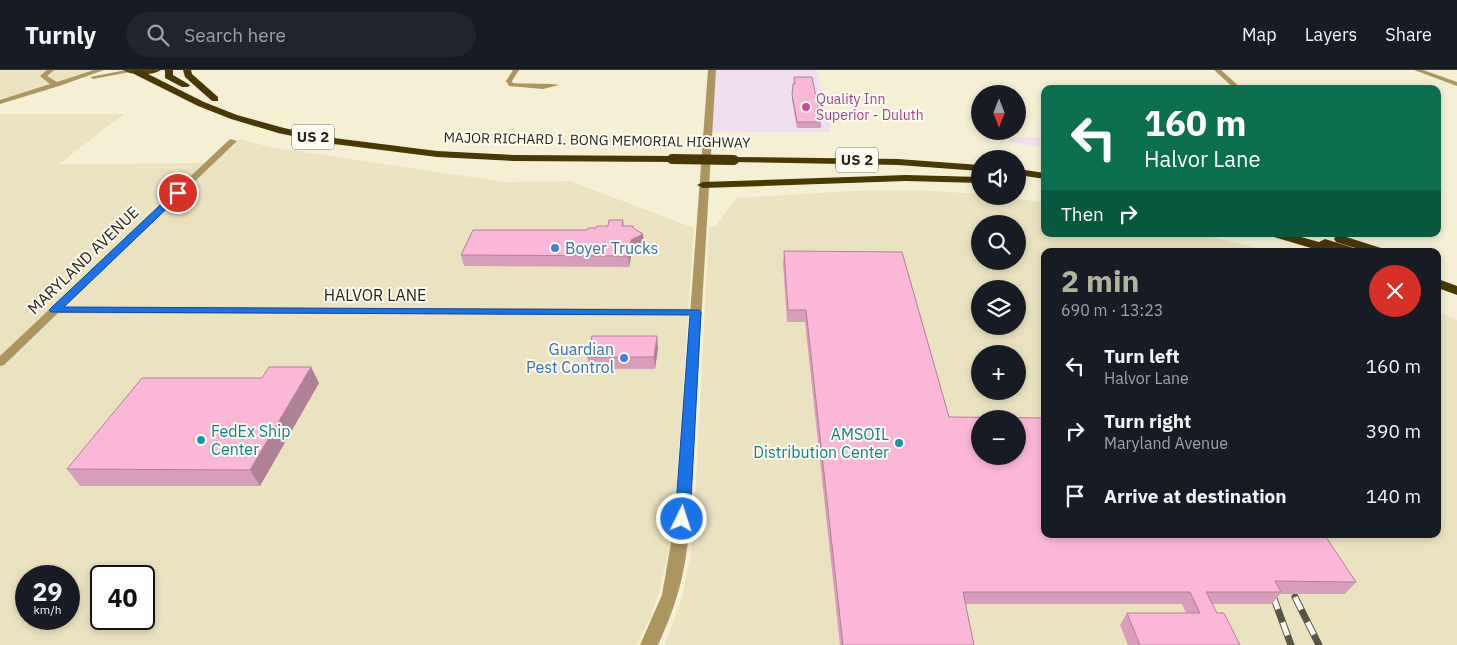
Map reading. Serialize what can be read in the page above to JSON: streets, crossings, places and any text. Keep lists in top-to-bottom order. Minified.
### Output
{"streets":{"highway":["US 2","MAJOR RICHARD I. BONG MEMORIAL HIGHWAY"],"street":["MARYLAND AVENUE","HALVOR LANE"]},"crossings":[["MARYLAND AVENUE","HALVOR LANE"]],"places":["Quality Inn Superior - Duluth","Boyer Trucks","Guardian Pest Control","FedEx Ship Center","AMSOIL Distribution Center"],"north":"bottom","page":{"header":"Turnly","search":"Search here","nav":["Map","Layers","Share"],"map_buttons":["+","−"],"turn":["160 m","Halvor Lane"],"then":"Then","heading":["2 min","690 m · 13:23"],"list":[{"name":"Turn left","note":"Halvor Lane","value":"160 m"},{"name":"Turn right","note":"Maryland Avenue","value":"390 m"},{"name":"Arrive at destination","value":"140 m"}],"speed":"29 km/h","limit":"40"}}
